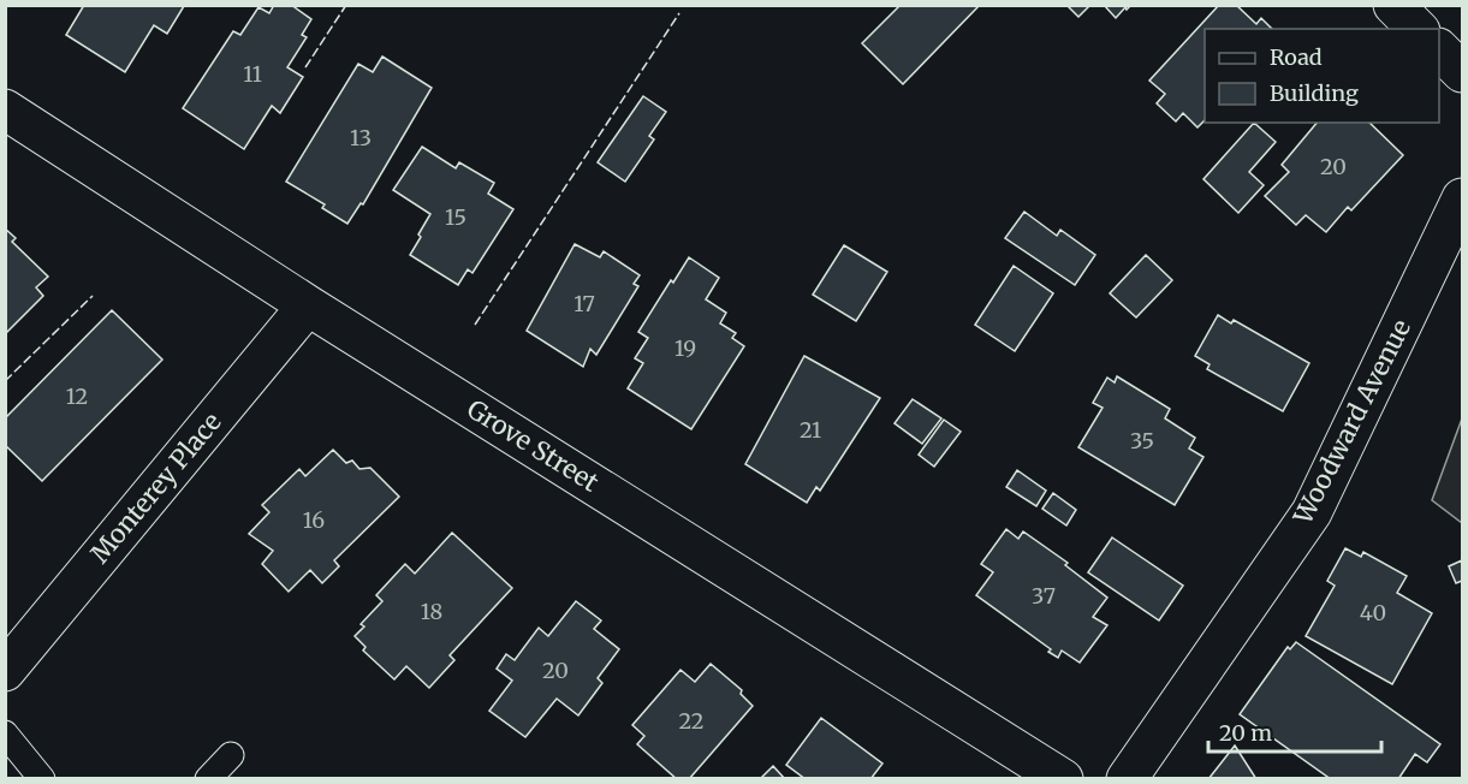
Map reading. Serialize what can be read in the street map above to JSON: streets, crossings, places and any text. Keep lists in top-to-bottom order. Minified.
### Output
{"streets":{"street":["Woodward Avenue","Grove Street","Monterey Place"]},"crossings":[["Grove Street","Monterey Place"]],"house_numbers":["11","13","20","15","17","19","12","21","35","16","37","18","40","20","22"],"legend":["Road","Building"],"scale_bar":"20 m"}
